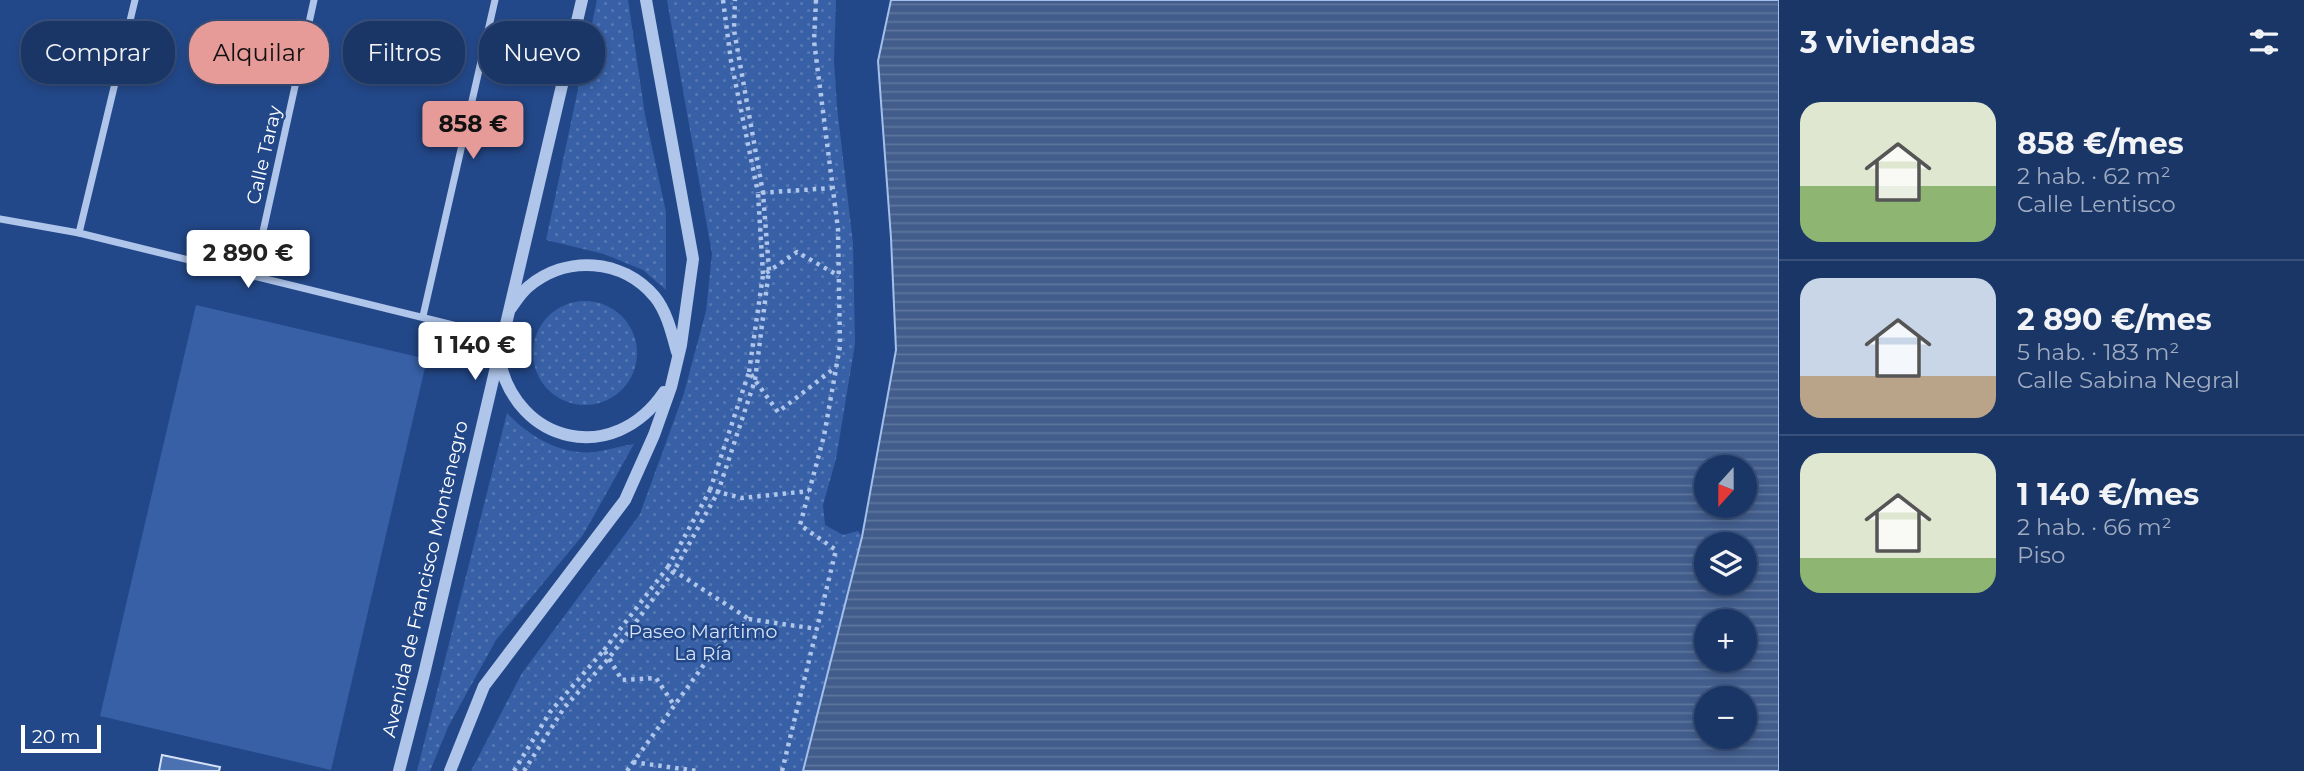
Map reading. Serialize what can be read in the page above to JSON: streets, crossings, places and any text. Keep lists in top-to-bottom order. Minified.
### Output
{"streets":{"street":["Calle Taray","Avenida de Francisco Montenegro"]},"parks":["Paseo Marítimo La Ría"],"scale_bar":"20 m","north":"bottom","page":{"heading":"3 viviendas","chip":["Comprar","Alquilar","Filtros","Nuevo"],"list":[{"name":"858 €/mes","note":"2 hab. · 62 m² · Calle Lentisco"},{"name":"2 890 €/mes","note":"5 hab. · 183 m² · Calle Sabina Negral"},{"name":"1 140 €/mes","note":"2 hab. · 66 m² · Piso"}],"price":["858 €","2 890 €","1 140 €"],"map_buttons":["+","−"],"scale":"20 m"}}
